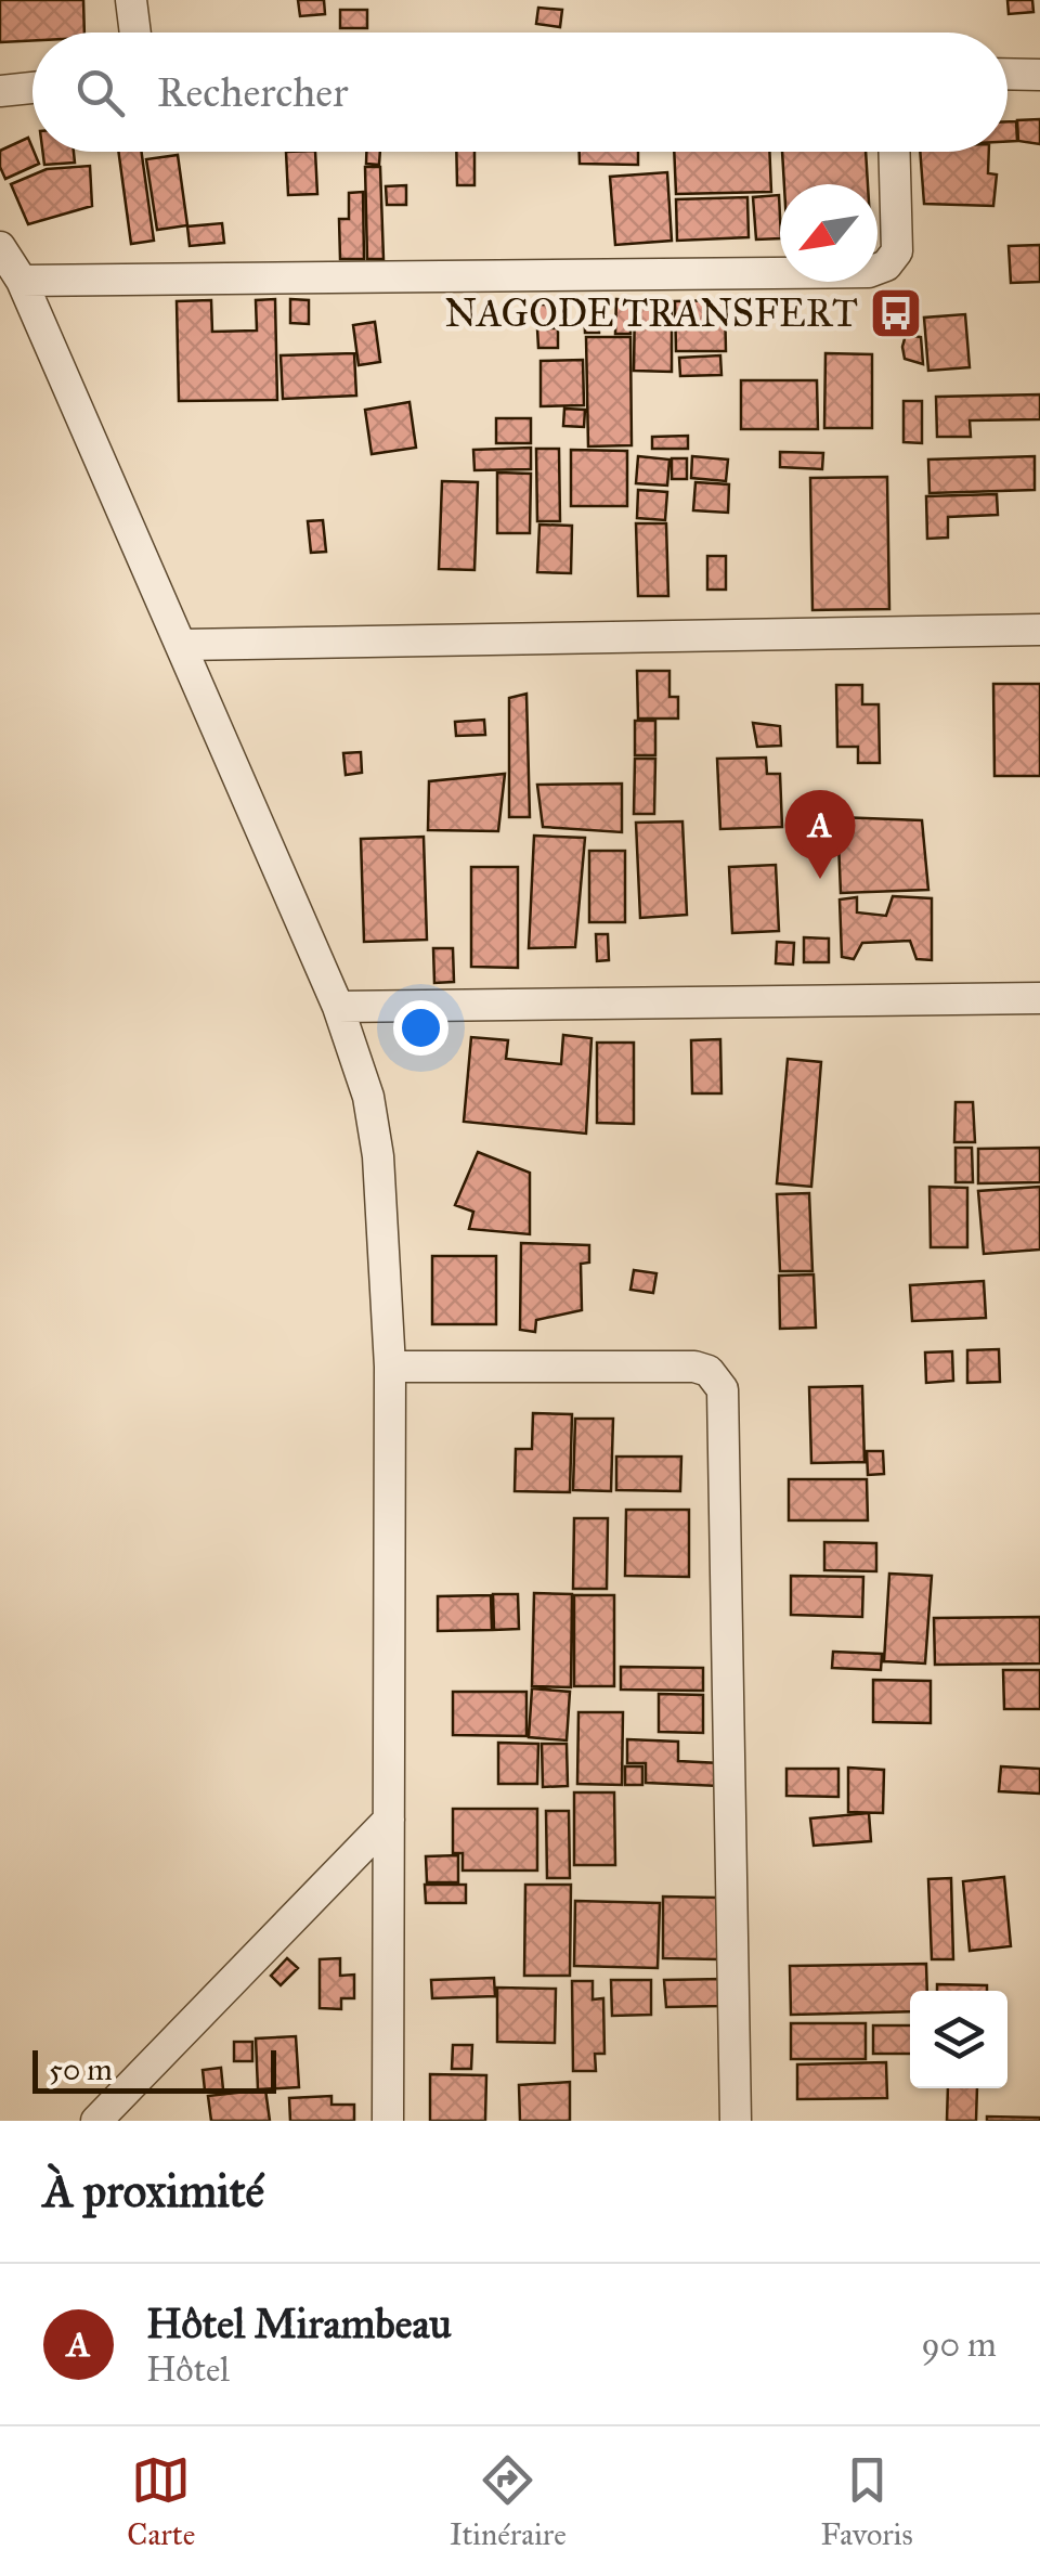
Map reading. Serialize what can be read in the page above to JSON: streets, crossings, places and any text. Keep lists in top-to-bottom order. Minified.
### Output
{"places":{"bus stop":["NAGODE TRANSFERT"]},"scale_bar":"50 m","north":"bottom left","page":{"search":"Rechercher","pins":"A","scale":"50 m","heading":"À proximité","list":[{"mark":"A","name":"Hôtel Mirambeau","note":"Hôtel","value":"90 m"}],"nav":["Carte","Itinéraire","Favoris"]}}
